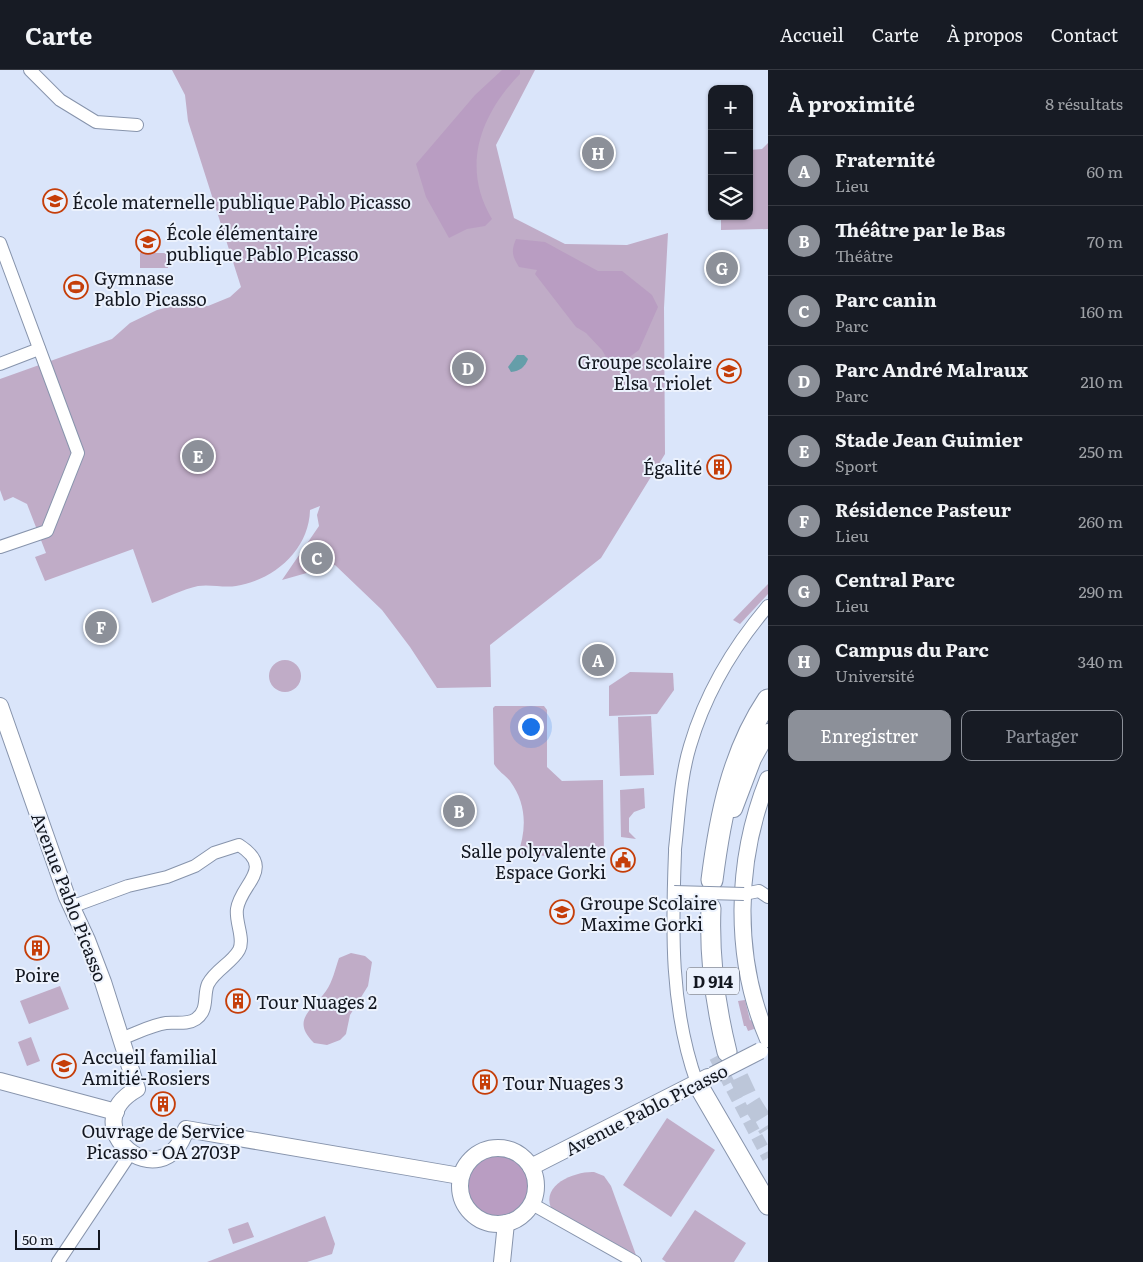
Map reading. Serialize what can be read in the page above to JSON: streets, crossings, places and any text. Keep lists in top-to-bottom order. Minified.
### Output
{"streets":{"main road":["D 914"],"street":["Avenue Pablo Picasso"]},"places":{"school or university":["École maternelle publique Pablo Picasso","École élémentaire publique Pablo Picasso","Groupe scolaire Elsa Triolet","Groupe Scolaire Maxime Gorki","Accueil familial Amitié-Rosiers"],"sports":["Gymnase Pablo Picasso"],"building":["Égalité","Poire","Tour Nuages 2","Tour Nuages 3","Ouvrage de Service Picasso - OA 2703P"],"public building":["Salle polyvalente Espace Gorki"]},"scale_bar":"50 m","page":{"header":"Carte","nav":["Accueil","Carte","À propos","Contact"],"heading":["À proximité","8 résultats"],"map_buttons":["+","−"],"pins":["H","G","D","E","C","F","A","B"],"list":[{"mark":"A","name":"Fraternité","note":"Lieu","value":"60 m"},{"mark":"B","name":"Théâtre par le Bas","note":"Théâtre","value":"70 m"},{"mark":"C","name":"Parc canin","note":"Parc","value":"160 m"},{"mark":"D","name":"Parc André Malraux","note":"Parc","value":"210 m"},{"mark":"E","name":"Stade Jean Guimier","note":"Sport","value":"250 m"},{"mark":"F","name":"Résidence Pasteur","note":"Lieu","value":"260 m"},{"mark":"G","name":"Central Parc","note":"Lieu","value":"290 m"},{"mark":"H","name":"Campus du Parc","note":"Université","value":"340 m"}],"buttons":["Enregistrer","Partager"],"scale":"50 m"}}
